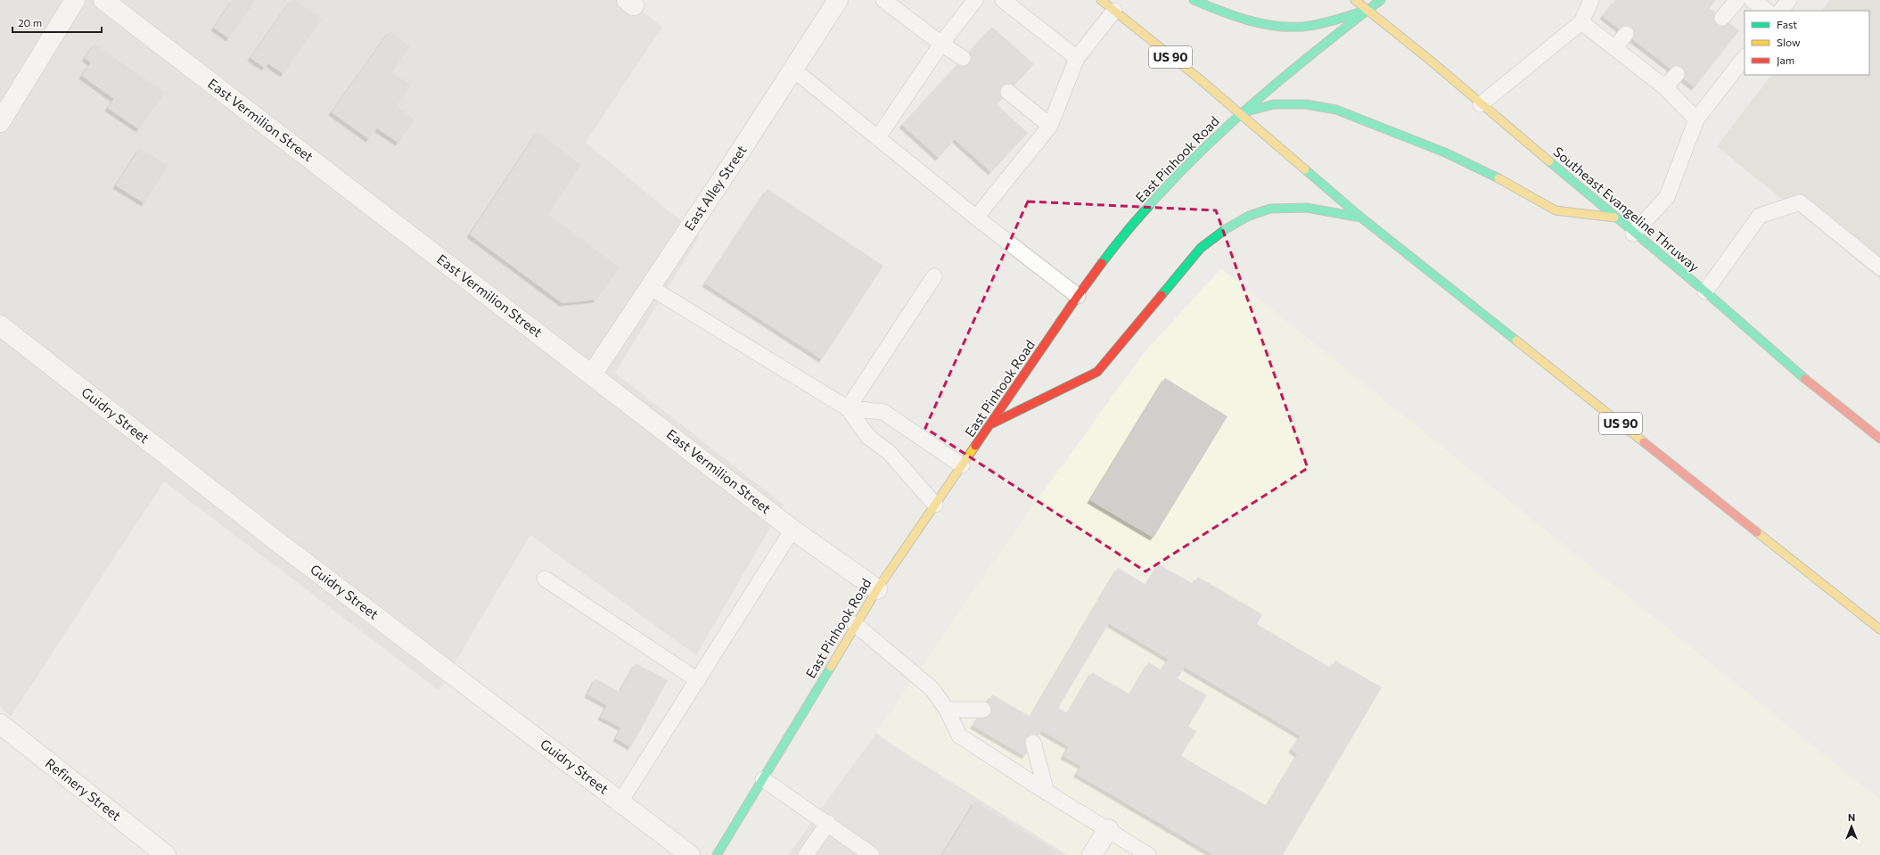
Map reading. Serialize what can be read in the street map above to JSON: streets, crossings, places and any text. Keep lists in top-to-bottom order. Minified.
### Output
{"streets":{"main road":["US 90","East Pinhook Road","Southeast Evangeline Thruway"],"street":["East Vermilion Street","East Alley Street","Guidry Street","Refinery Street"]},"crossings":[["US 90","East Pinhook Road"],["East Vermilion Street","East Pinhook Road"],["East Vermilion Street","East Alley Street"],["East Pinhook Road","Southeast Evangeline Thruway"]],"legend":["Fast","Slow","Jam"],"scale_bar":"20 m","north":"top"}
